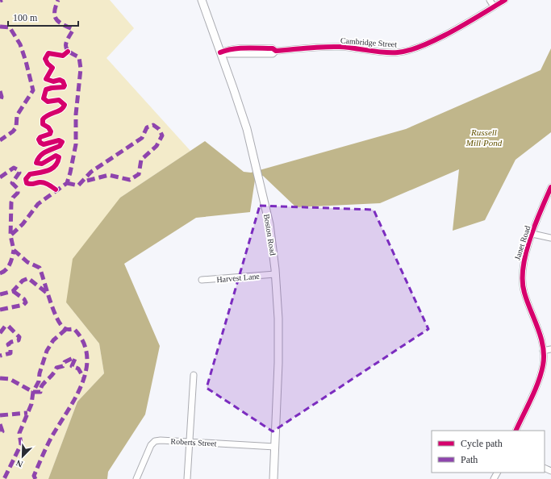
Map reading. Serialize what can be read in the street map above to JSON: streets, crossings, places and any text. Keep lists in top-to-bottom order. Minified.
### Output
{"streets":{"main road":["Boston Road"],"street":["Cambridge Street","Janet Road","Harvest Lane","Roberts Street"]},"crossings":[["Cambridge Street","Boston Road"],["Boston Road","Harvest Lane"],["Boston Road","Roberts Street"]],"water":["Russell Mill Pond"],"legend":["Cycle path","Path"],"scale_bar":"100 m","north":"bottom left"}
